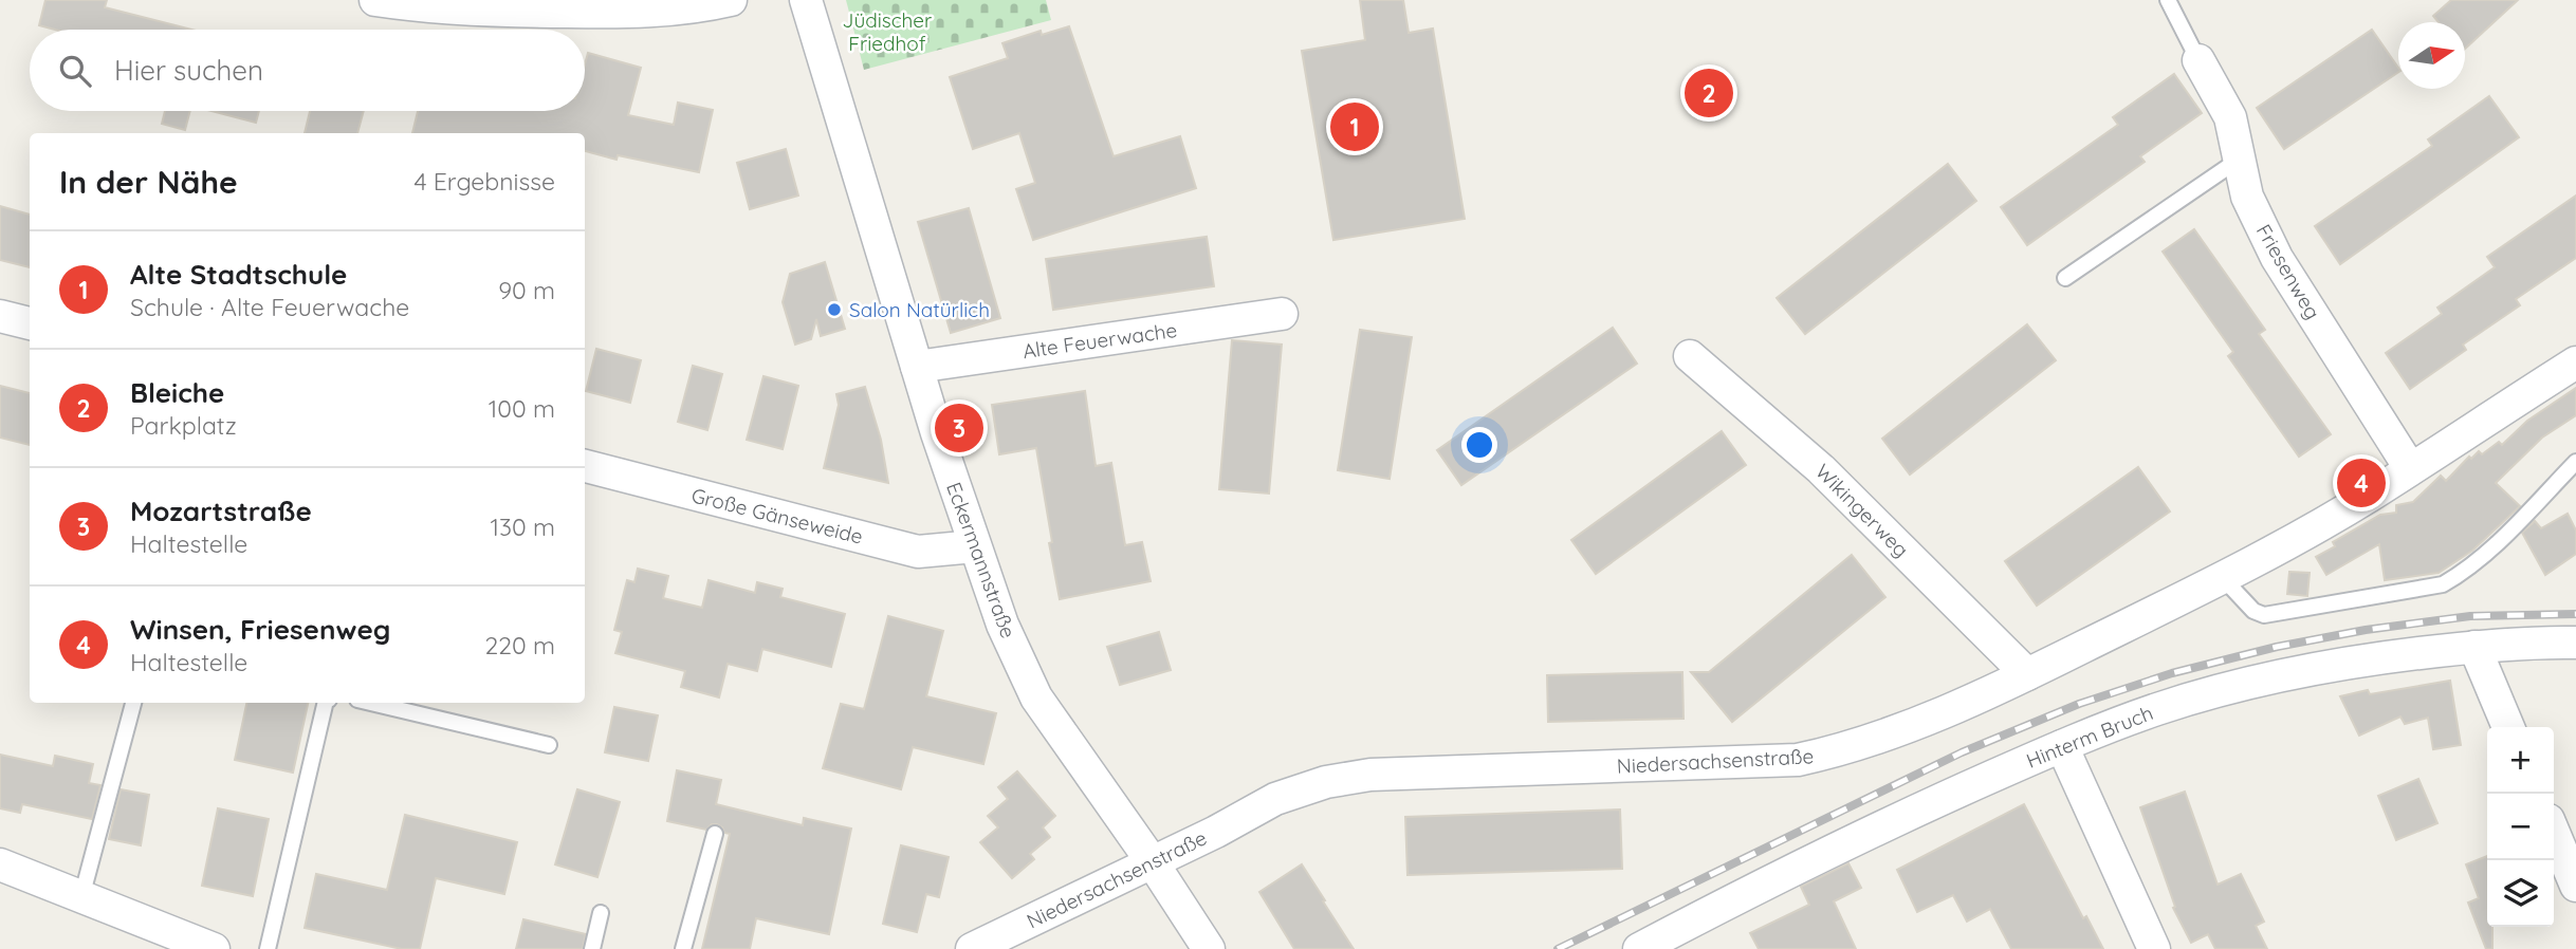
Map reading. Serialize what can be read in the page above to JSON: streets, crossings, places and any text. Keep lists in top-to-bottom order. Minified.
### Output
{"streets":{"street":["Friesenweg","Alte Feuerwache","Wikingerweg","Große Gänseweide","Eckermannstraße","Hinterm Bruch","Niedersachsenstraße"]},"crossings":[["Friesenweg","Niedersachsenstraße"],["Alte Feuerwache","Eckermannstraße"],["Wikingerweg","Niedersachsenstraße"],["Große Gänseweide","Eckermannstraße"],["Eckermannstraße","Niedersachsenstraße"]],"parks":["Jüdischer Friedhof"],"places":["Salon Natürlich"],"north":"right","page":{"search":"Hier suchen","pins":["2","1","3","4"],"heading":["In der Nähe","4 Ergebnisse"],"list":[{"mark":"1","name":"Alte Stadtschule","note":"Schule · Alte Feuerwache","value":"90 m"},{"mark":"2","name":"Bleiche","note":"Parkplatz","value":"100 m"},{"mark":"3","name":"Mozartstraße","note":"Haltestelle","value":"130 m"},{"mark":"4","name":"Winsen, Friesenweg","note":"Haltestelle","value":"220 m"}],"map_buttons":["+","−"]}}
